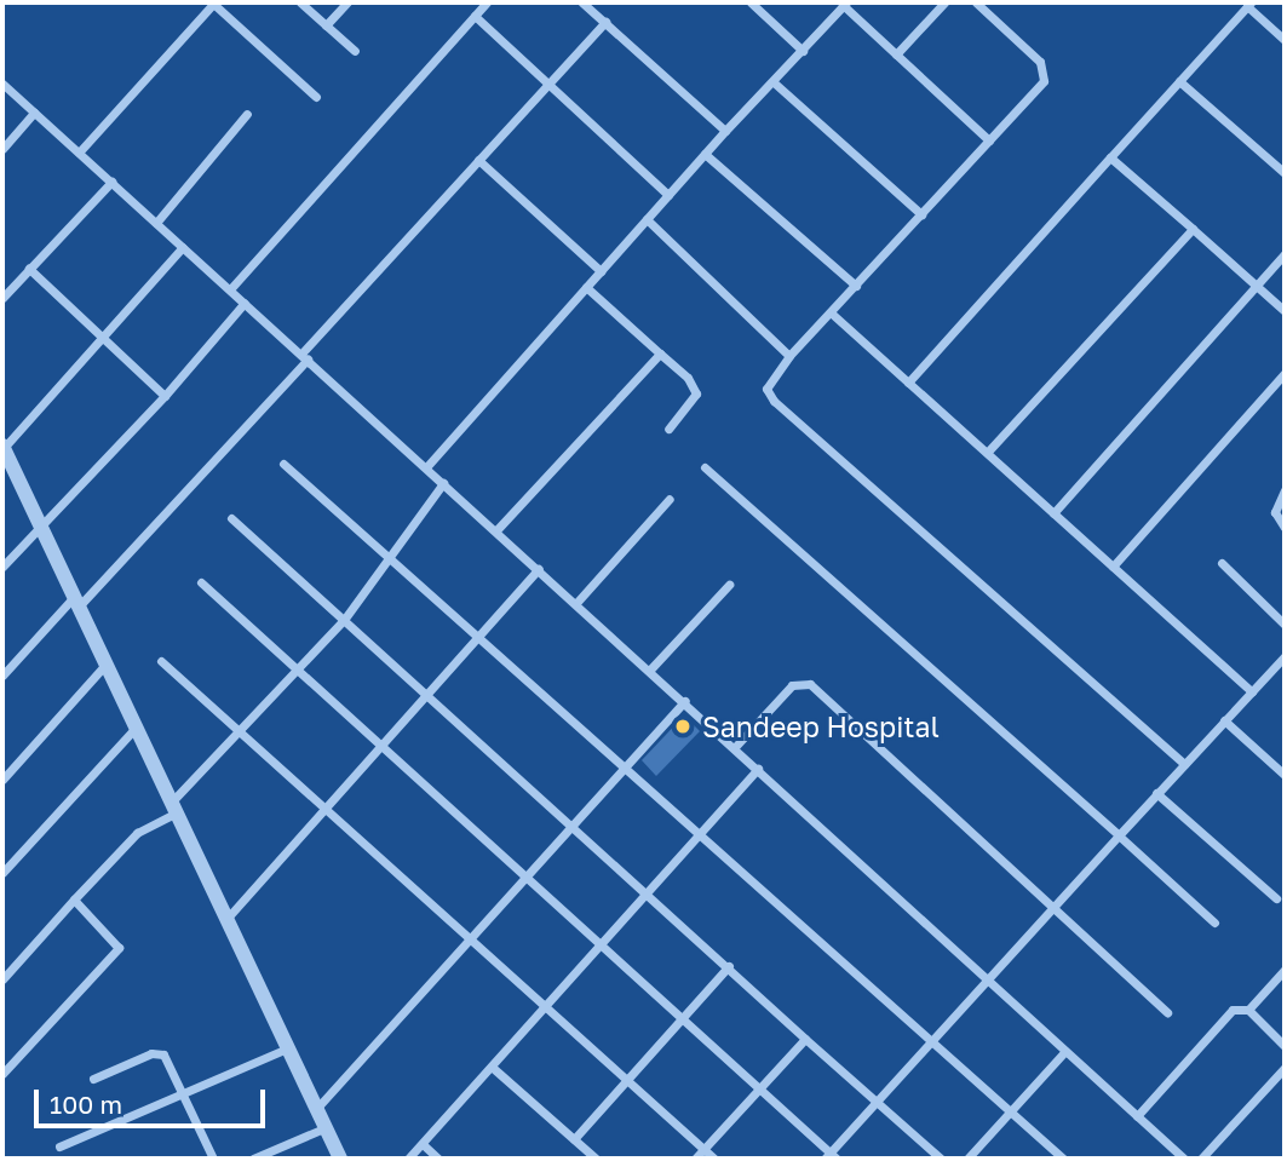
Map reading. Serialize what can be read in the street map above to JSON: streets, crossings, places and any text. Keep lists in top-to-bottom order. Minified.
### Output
{"places":["Sandeep Hospital"],"scale_bar":"100 m"}
